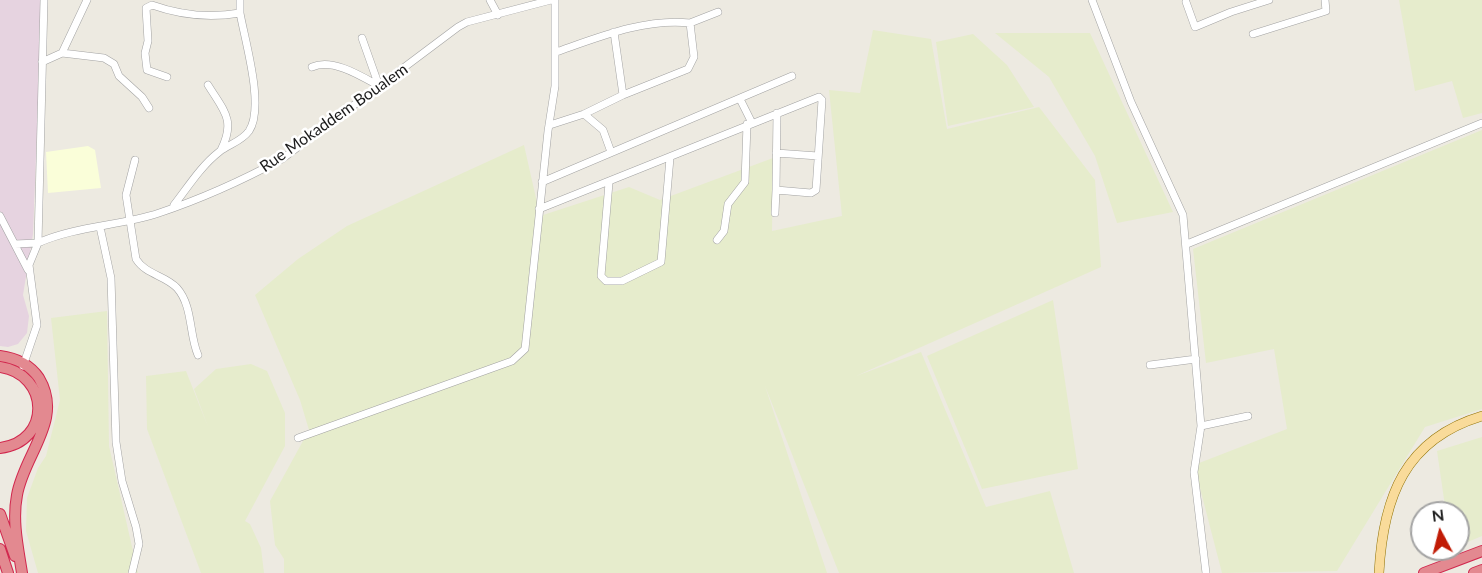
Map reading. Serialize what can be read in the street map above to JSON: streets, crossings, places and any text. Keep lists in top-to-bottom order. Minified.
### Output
{"streets":{"street":["Rue Mokaddem Boualem"]},"north":"top"}
